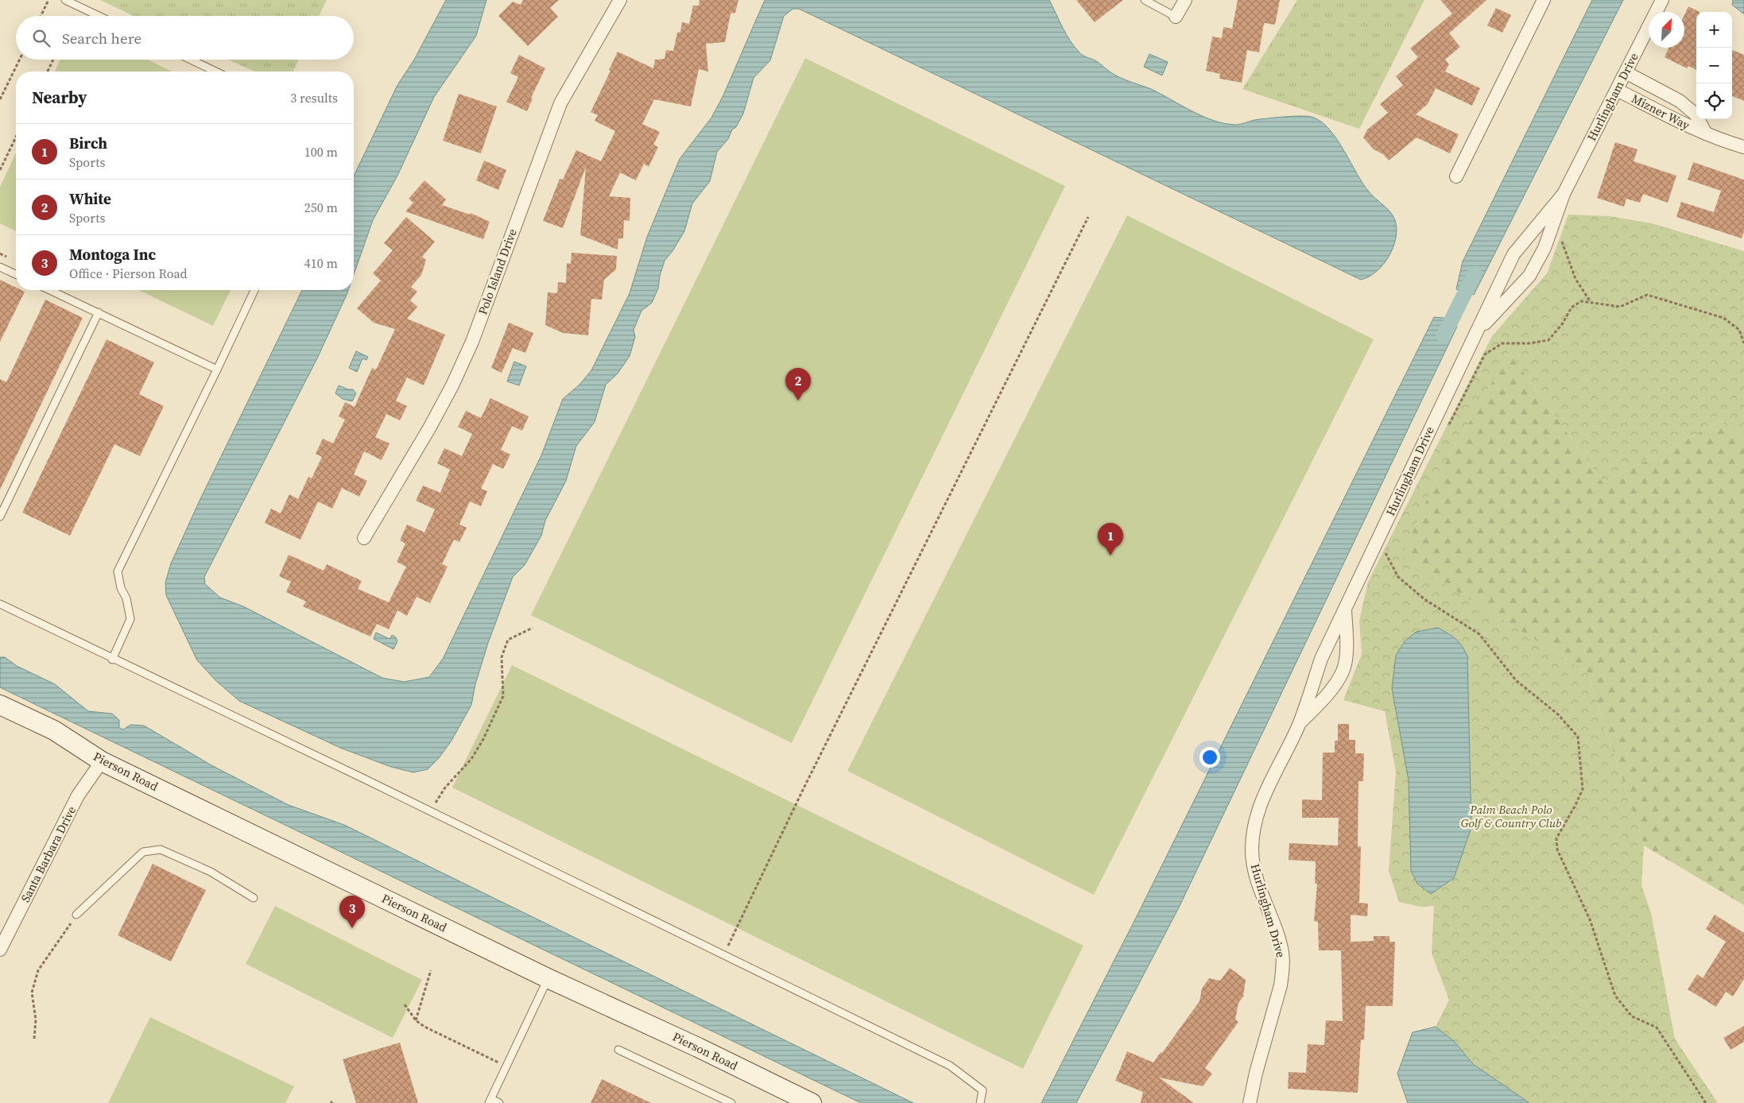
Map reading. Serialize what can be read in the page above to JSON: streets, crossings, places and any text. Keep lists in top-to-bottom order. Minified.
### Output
{"streets":{"street":["Hurlingham Drive","Mizner Way","Polo Island Drive","Pierson Road","Santa Barbara Drive"]},"crossings":[["Hurlingham Drive","Mizner Way"],["Pierson Road","Santa Barbara Drive"]],"parks":["Palm Beach Polo Golf & Country Club"],"north":"top right","page":{"map_buttons":["+","−"],"search":"Search here","heading":["Nearby","3 results"],"list":[{"mark":"1","name":"Birch","note":"Sports","value":"100 m"},{"mark":"2","name":"White","note":"Sports","value":"250 m"},{"mark":"3","name":"Montoga Inc","note":"Office · Pierson Road","value":"410 m"}],"pins":["2","1","3"]}}
